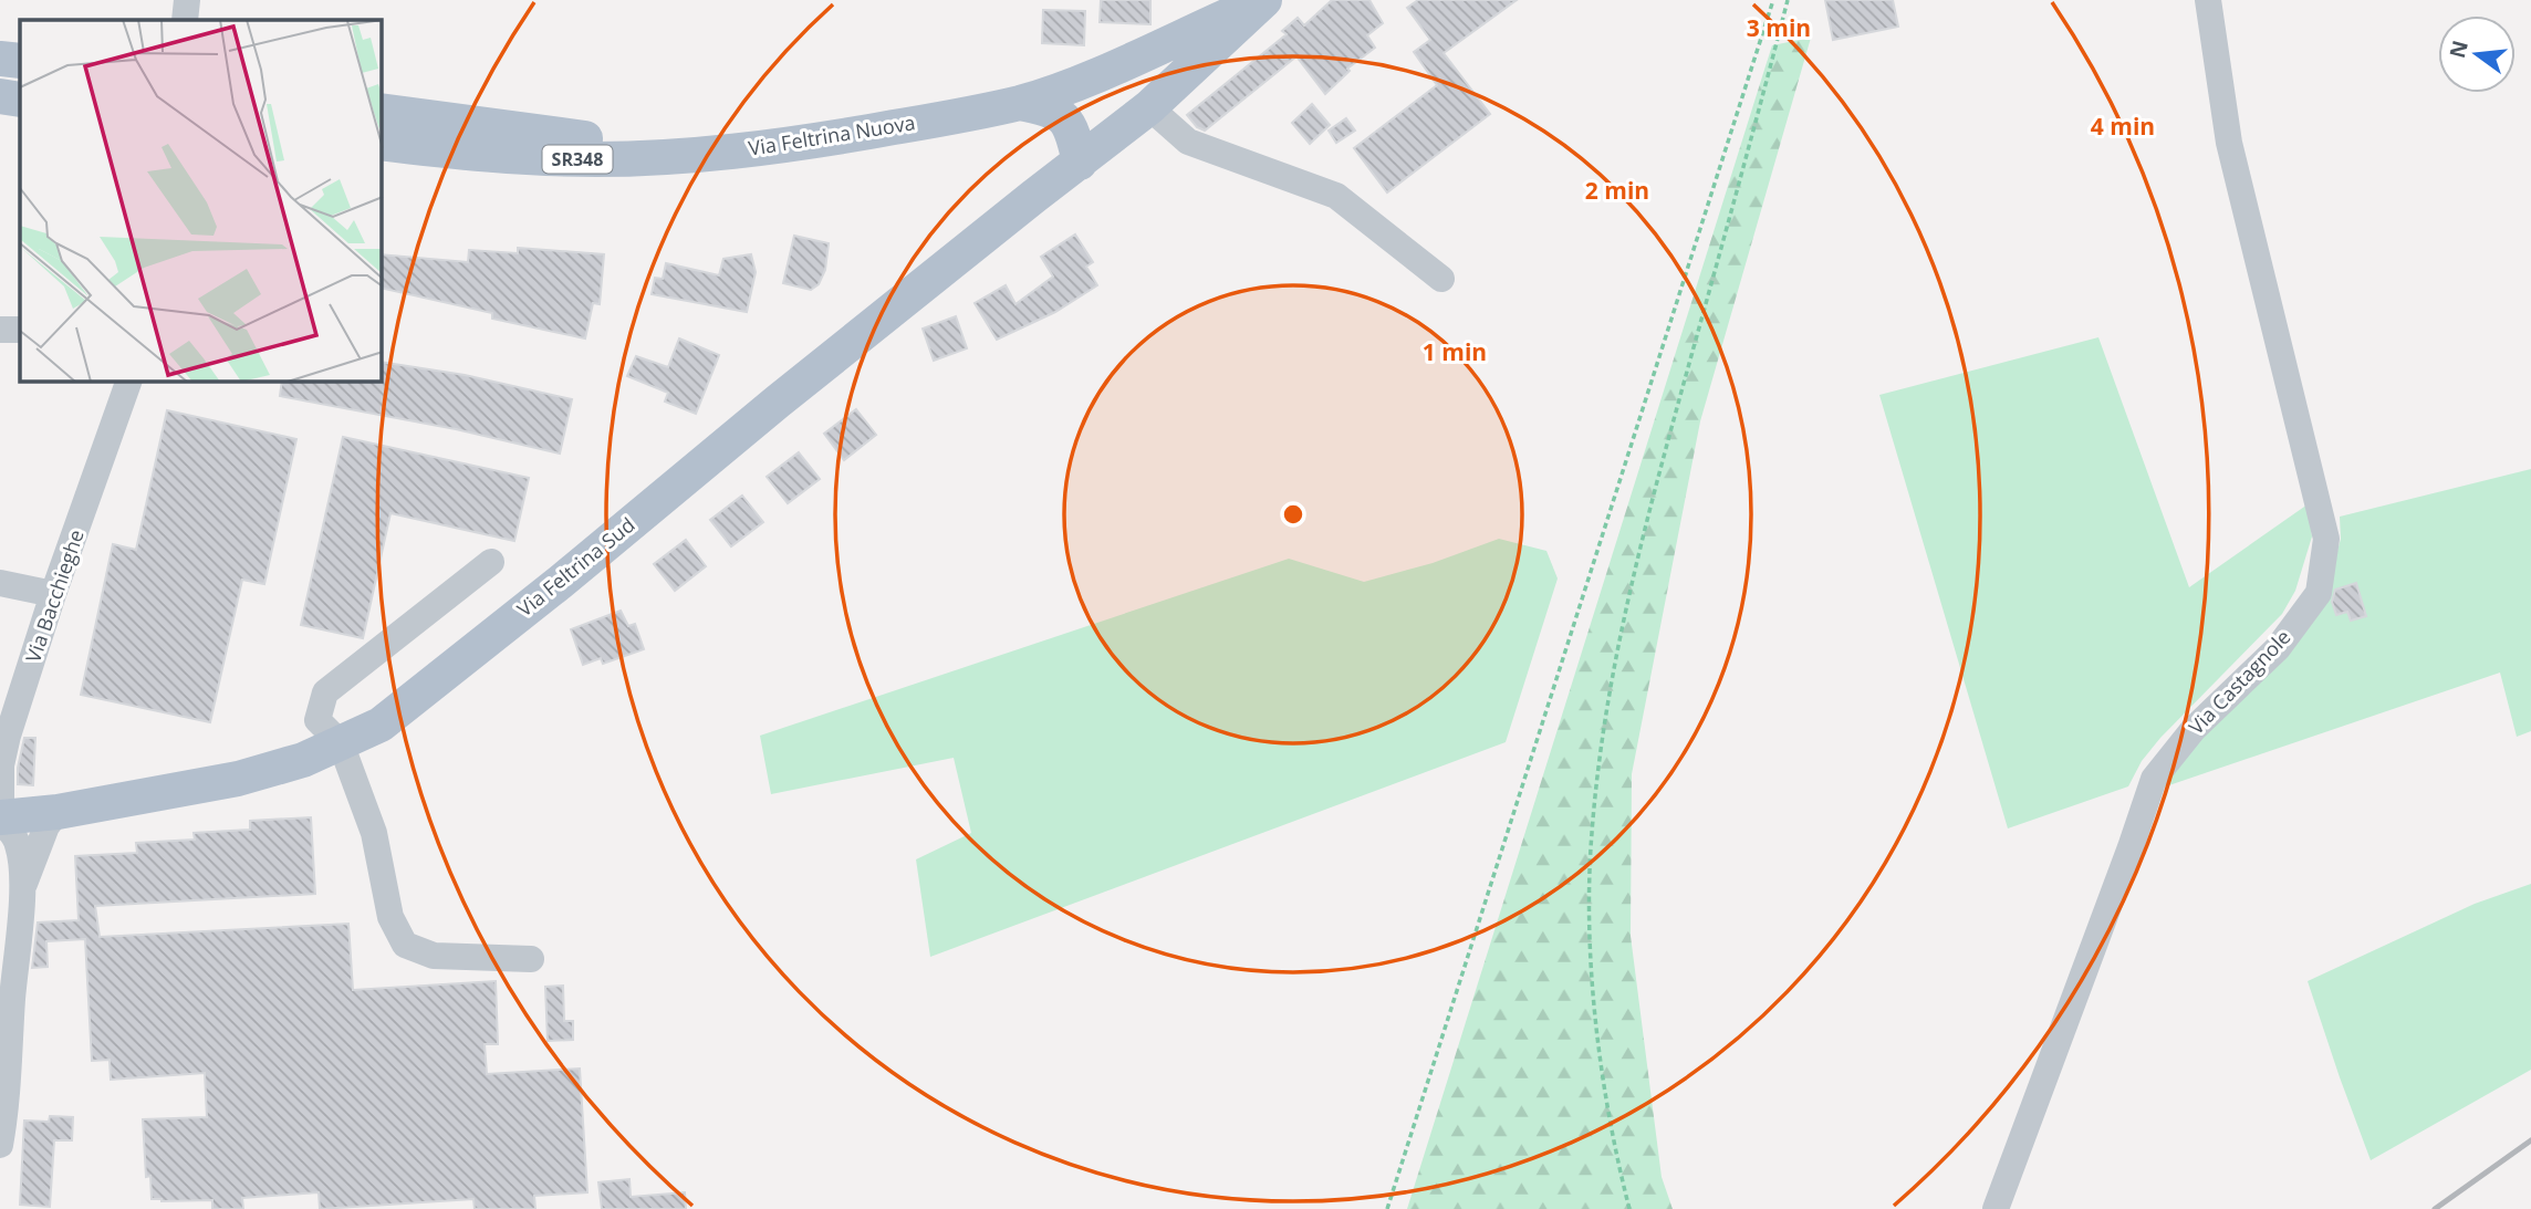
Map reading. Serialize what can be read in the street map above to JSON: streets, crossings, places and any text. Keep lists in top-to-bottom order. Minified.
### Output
{"streets":{"main road":["Via Feltrina Nuova","SR348","Via Feltrina Sud"],"street":["Via Bacchieghe","Via Castagnole"]},"crossings":[["Via Feltrina Nuova","Via Feltrina Sud"],["Via Feltrina Sud","Via Bacchieghe"]],"north":"left","rings":["3 min","4 min","2 min","1 min"]}
